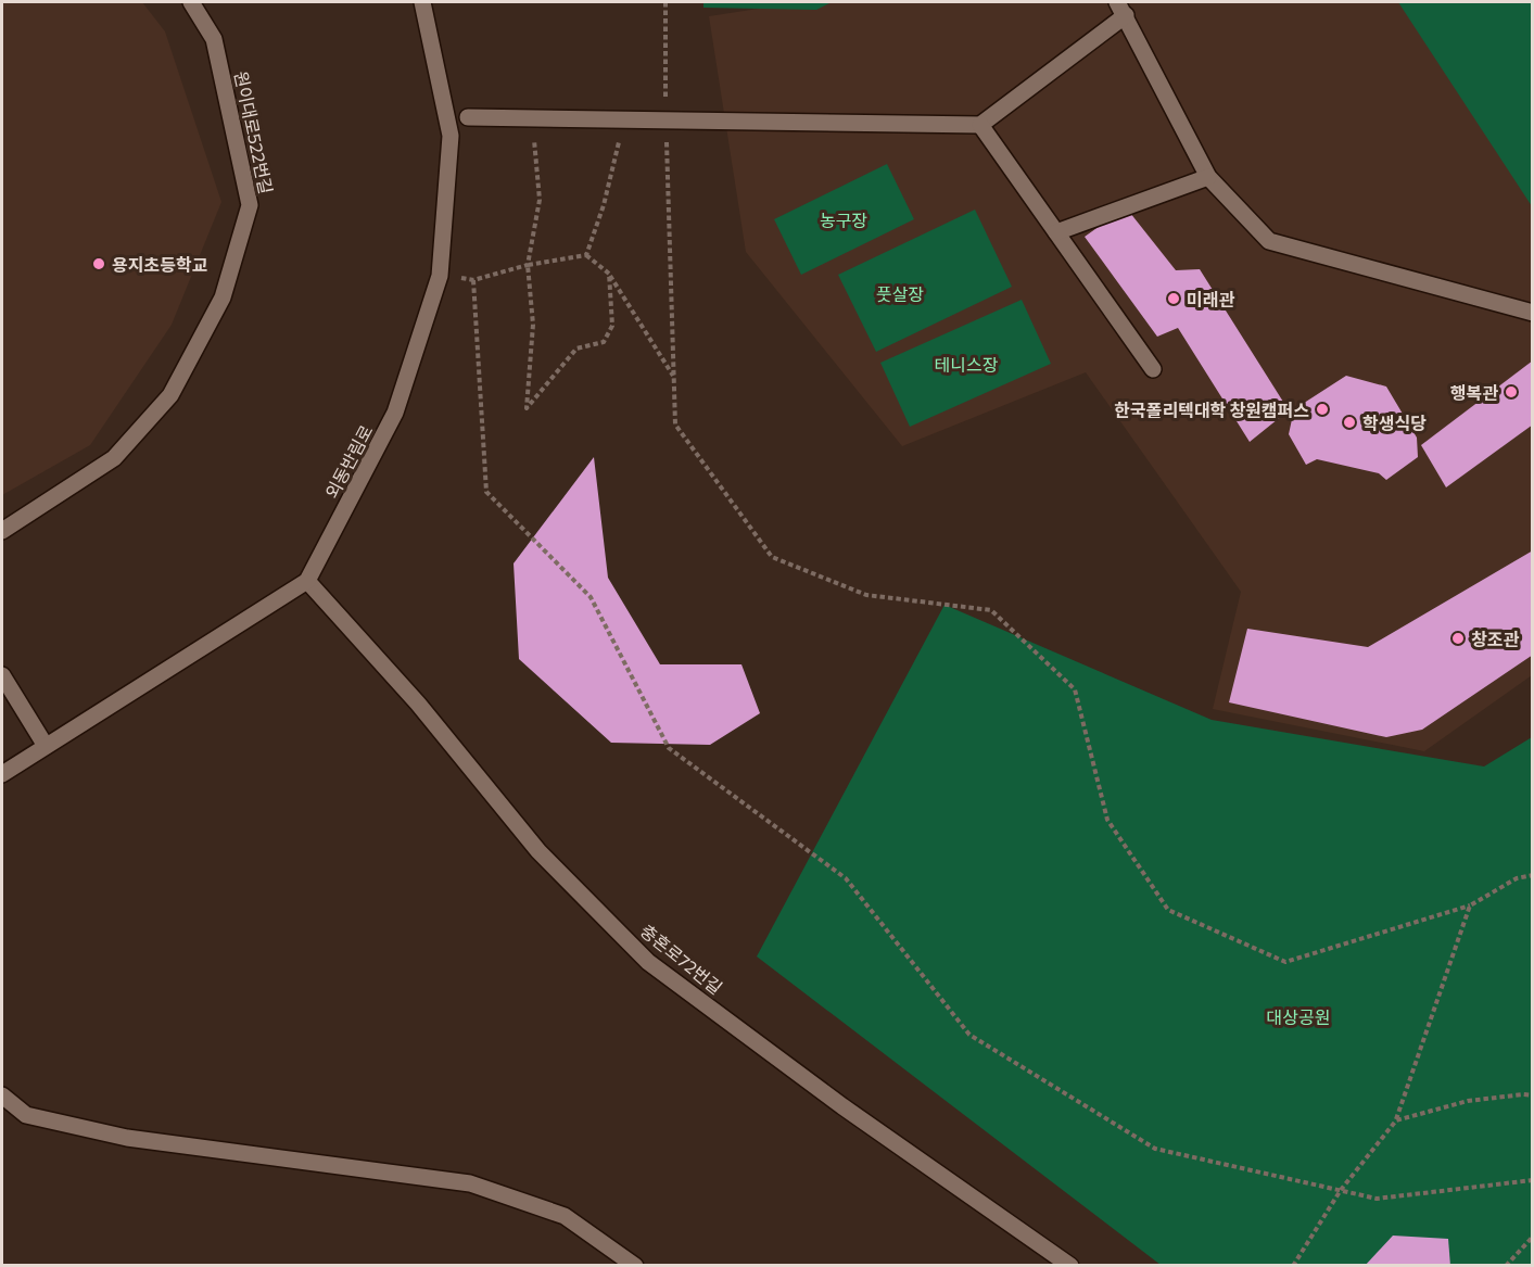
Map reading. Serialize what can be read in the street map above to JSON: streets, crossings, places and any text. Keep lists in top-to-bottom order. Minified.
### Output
{"streets":{"street":["원이대로522번길","외동반림로","충혼로72번길"]},"crossings":[["외동반림로","충혼로72번길"]],"parks":["농구장","풋살장","테니스장","대상공원"],"places":["용지초등학교","미래관","행복관","한국폴리텍대학 창원캠퍼스","학생식당","창조관"]}
